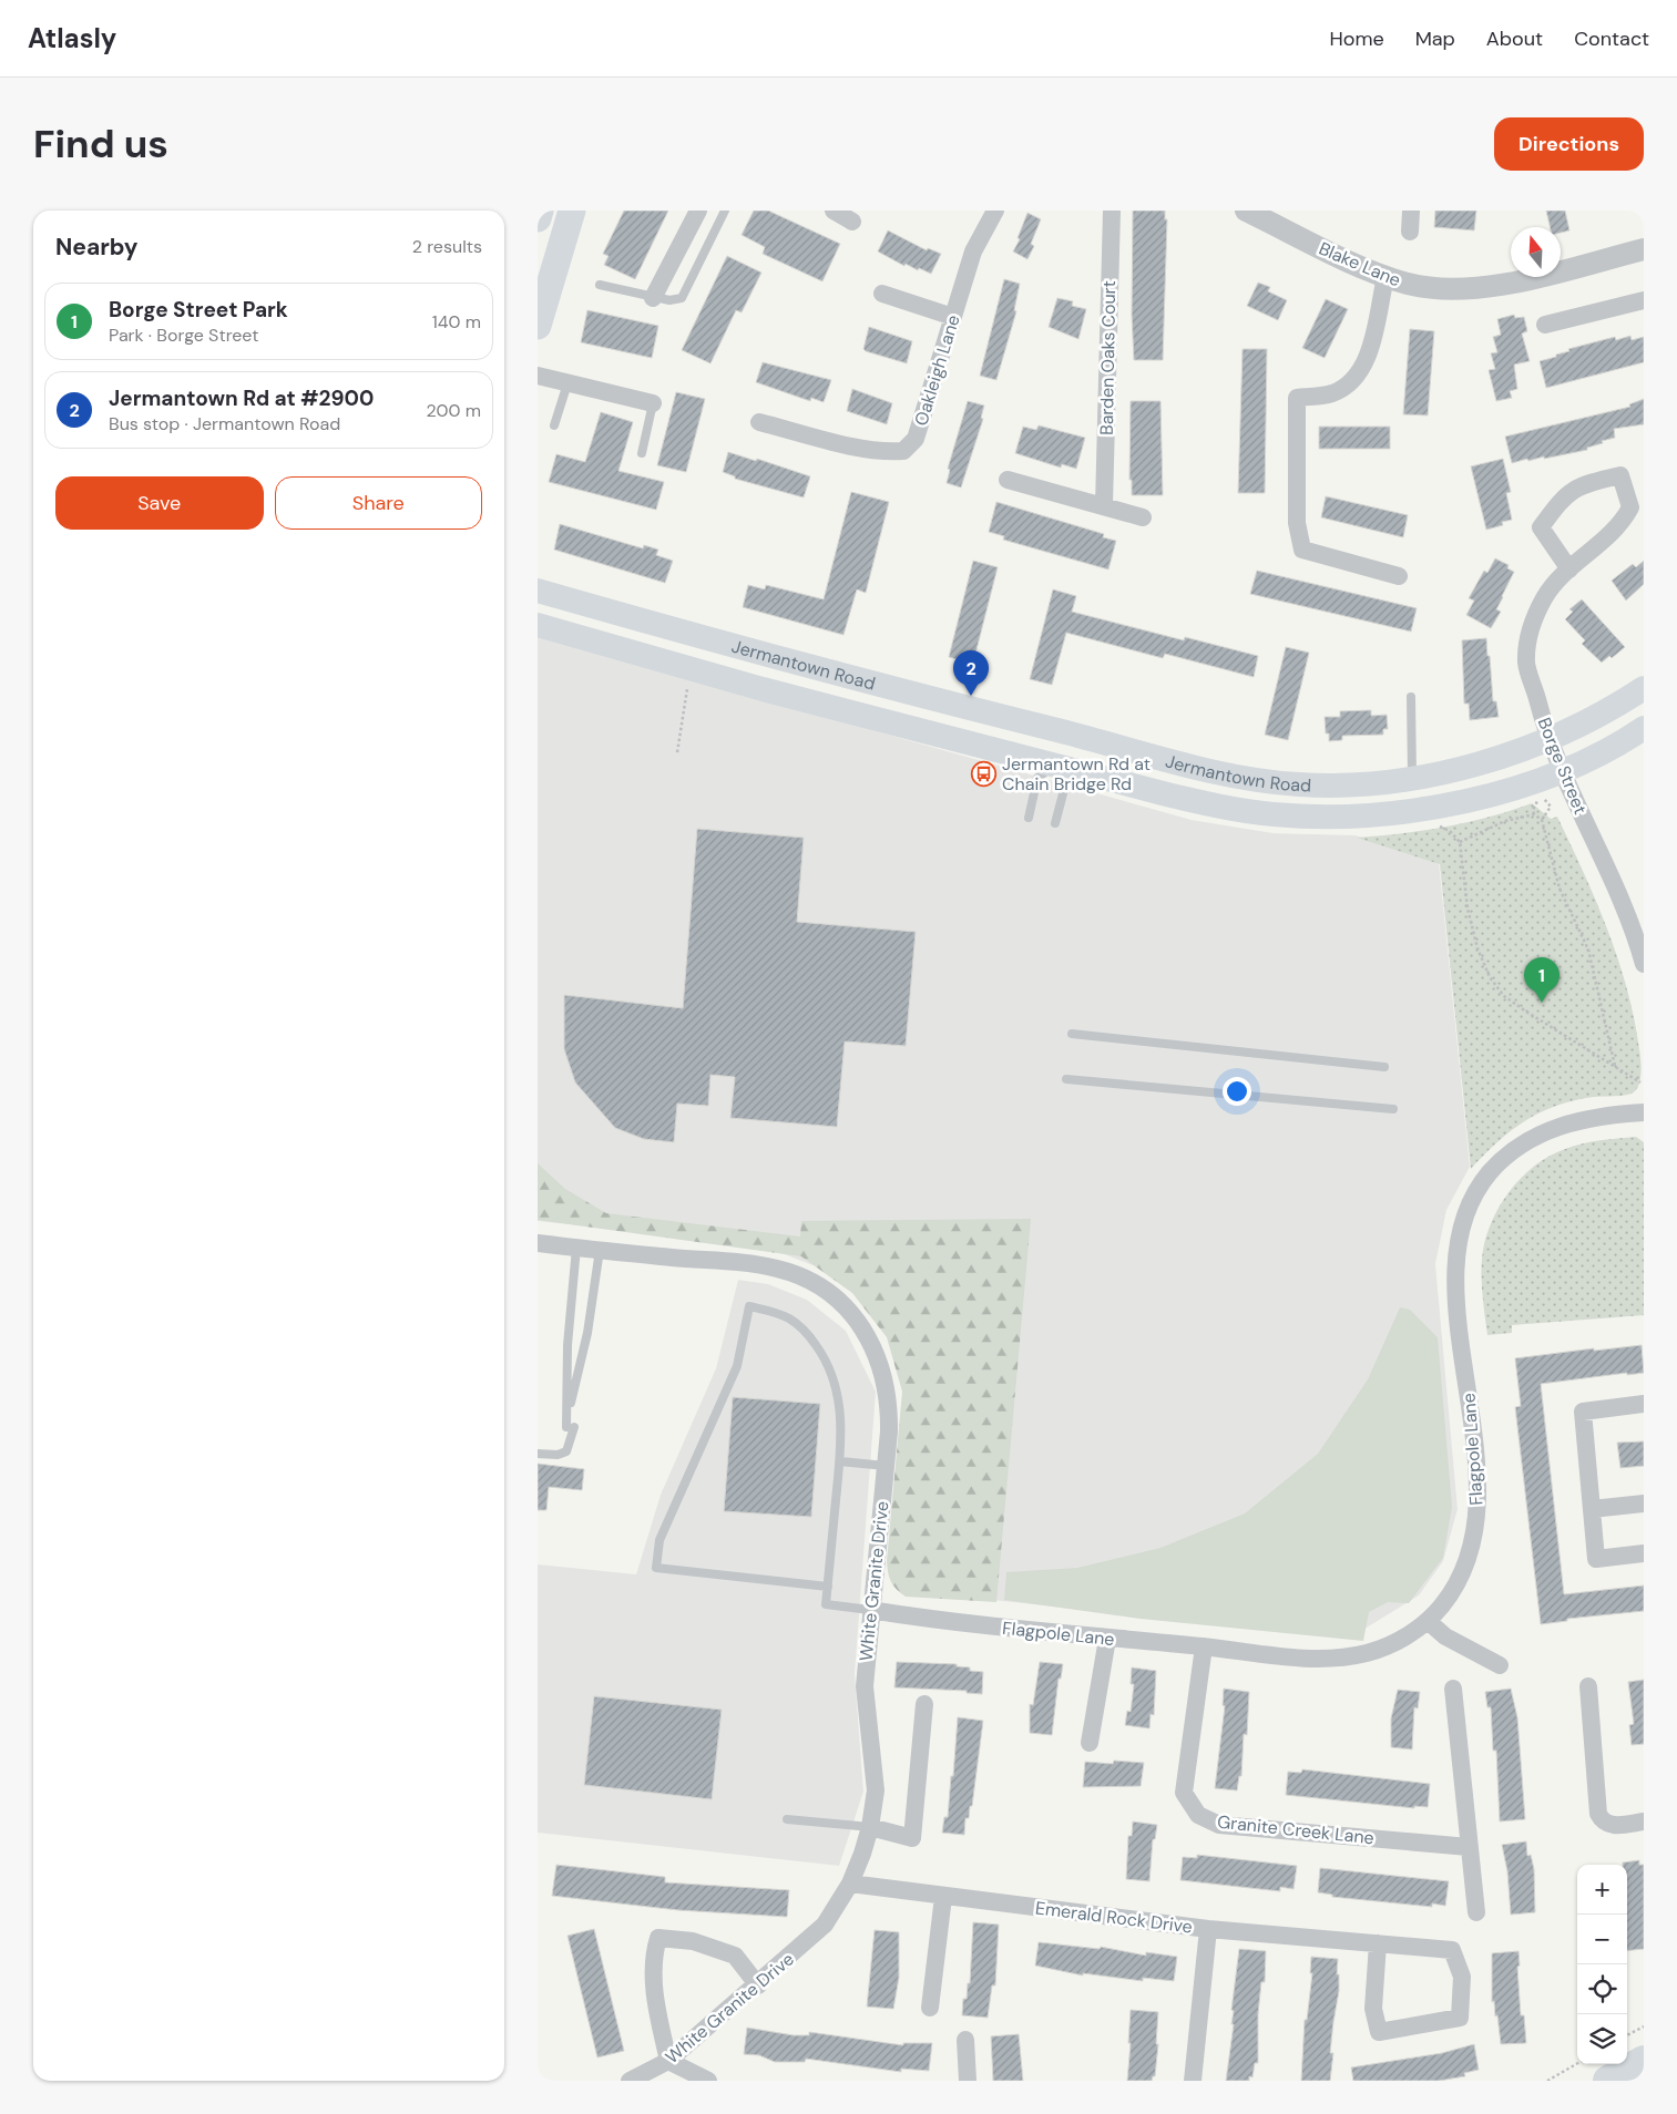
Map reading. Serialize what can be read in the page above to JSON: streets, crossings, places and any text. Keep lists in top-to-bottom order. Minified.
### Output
{"streets":{"main road":["Jermantown Road"],"street":["Blake Lane","Barden Oaks Court","Oakleigh Lane","Borge Street","Flagpole Lane","White Granite Drive","Granite Creek Lane","Emerald Rock Drive"]},"crossings":[["Jermantown Road","Borge Street"],["Flagpole Lane","White Granite Drive"],["Flagpole Lane","Granite Creek Lane"],["White Granite Drive","Emerald Rock Drive"]],"places":{"bus stop":["Jermantown Rd at Chain Bridge Rd"]},"north":"top","page":{"header":"Atlasly","nav":["Home","Map","About","Contact"],"buttons":["Directions",["Save","Share"]],"title":"Find us","heading":["Nearby","2 results"],"list":[{"mark":"1","name":"Borge Street Park","note":"Park · Borge Street","value":"140 m"},{"mark":"2","name":"Jermantown Rd at #2900","note":"Bus stop · Jermantown Road","value":"200 m"}],"pins":["2","1"],"map_buttons":["+","−"]}}
